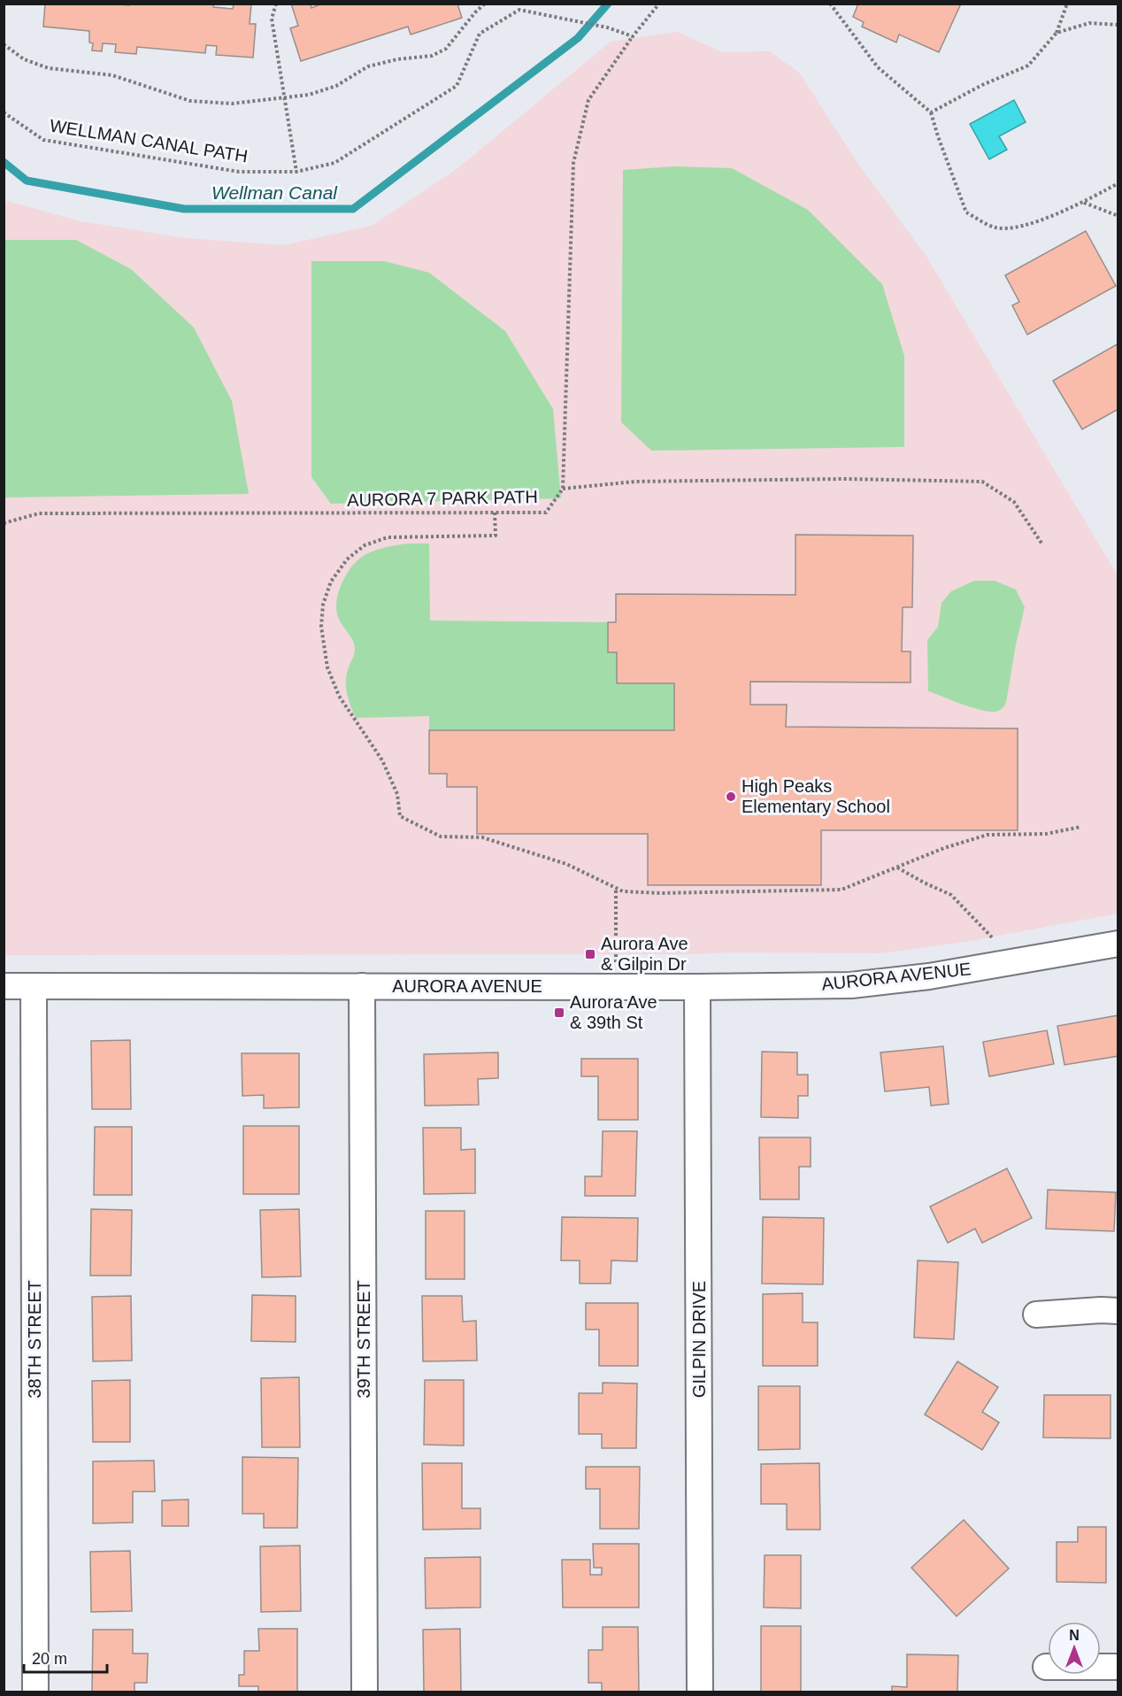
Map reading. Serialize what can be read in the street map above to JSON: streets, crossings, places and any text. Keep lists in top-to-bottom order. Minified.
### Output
{"streets":{"street":["AURORA AVENUE","38TH STREET","39TH STREET","GILPIN DRIVE"],"path":["WELLMAN CANAL PATH","AURORA 7 PARK PATH"]},"crossings":[["WELLMAN CANAL PATH","AURORA 7 PARK PATH"],["AURORA AVENUE","38TH STREET"],["AURORA AVENUE","39TH STREET"],["AURORA AVENUE","GILPIN DRIVE"]],"water":["Wellman Canal"],"places":{"other":["High Peaks Elementary School"],"transit":["Aurora Ave & Gilpin Dr","Aurora Ave & 39th St"]},"scale_bar":"20 m","north":"top"}
